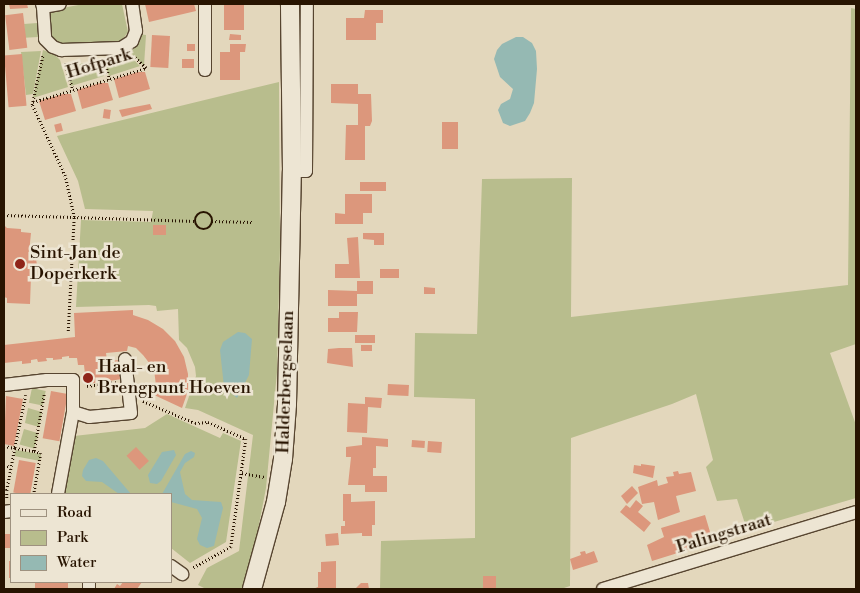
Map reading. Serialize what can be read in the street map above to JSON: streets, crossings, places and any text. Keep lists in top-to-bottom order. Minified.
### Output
{"streets":{"main road":["Halderbergselaan"],"street":["Hofpark","Palingstraat"]},"places":["Sint-Jan de Doperkerk","Haal- en Brengpunt Hoeven"],"legend":["Road","Park","Water"]}
